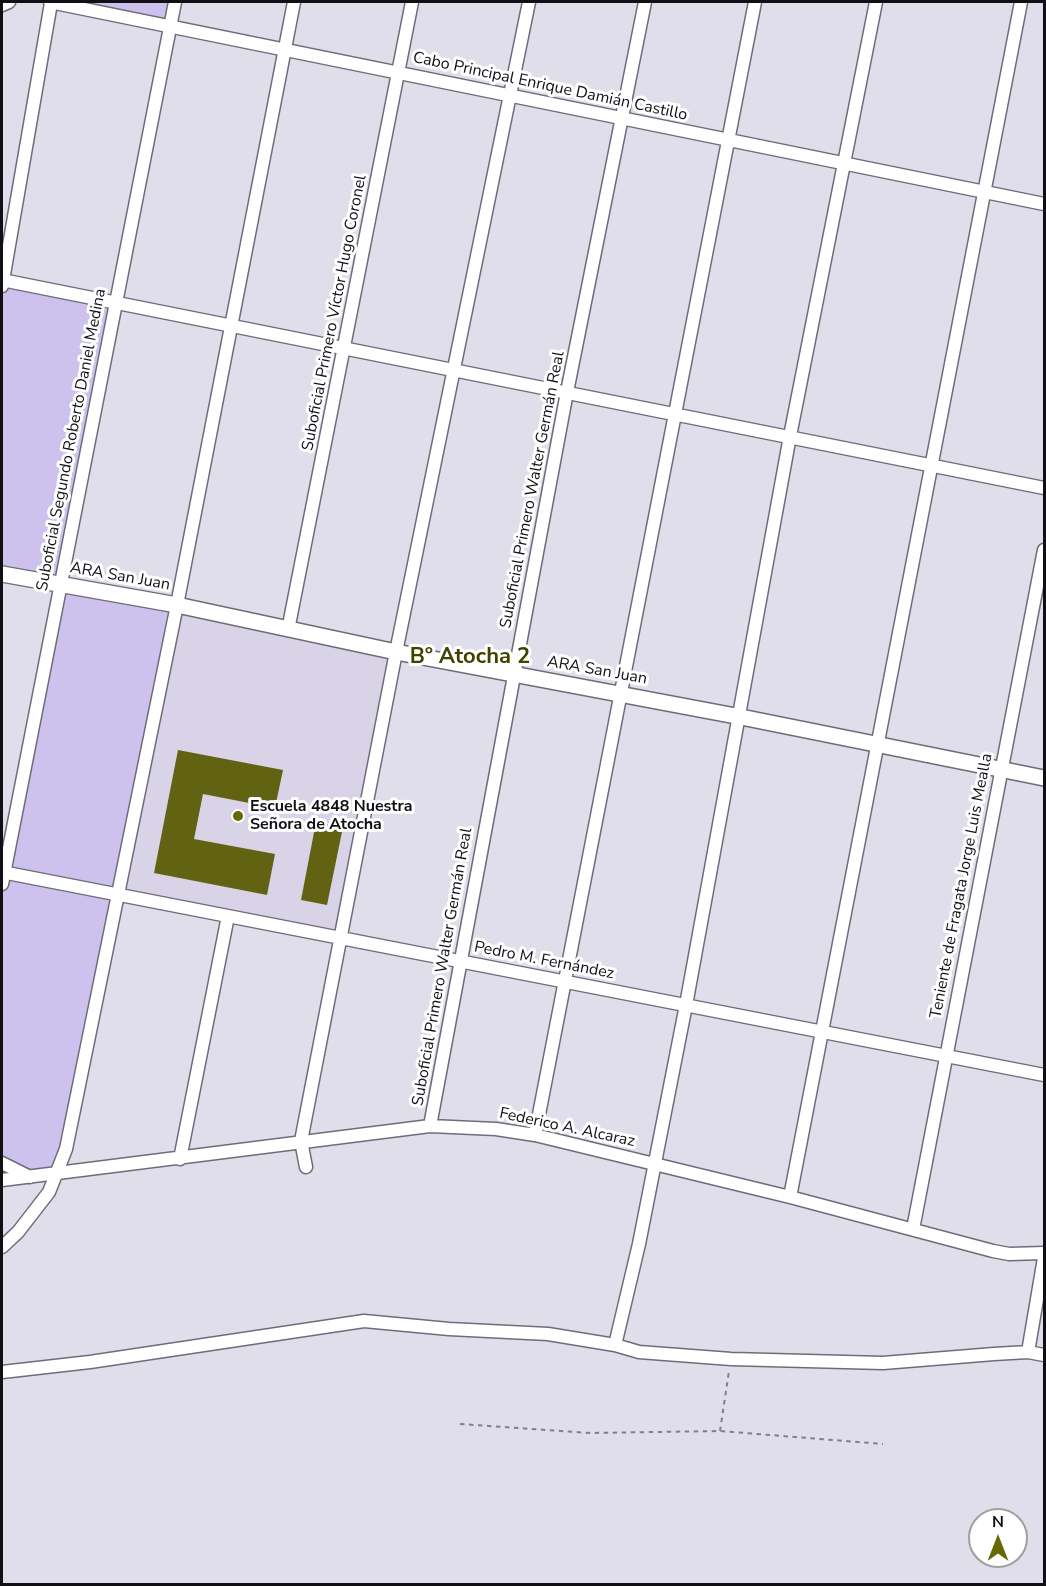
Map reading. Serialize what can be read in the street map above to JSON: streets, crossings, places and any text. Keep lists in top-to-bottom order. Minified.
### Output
{"streets":{"street":["Cabo Principal Enrique Damián Castillo","Suboficial Primero Víctor Hugo Coronel","Suboficial Segundo Roberto Daniel Medina","Suboficial Primero Walter Germán Real","ARA San Juan","Teniente de Fragata Jorge Luis Mealla","Pedro M. Fernández","Federico A. Alcaraz"]},"crossings":[["Cabo Principal Enrique Damián Castillo","Suboficial Primero Víctor Hugo Coronel"],["Cabo Principal Enrique Damián Castillo","Suboficial Segundo Roberto Daniel Medina"],["Cabo Principal Enrique Damián Castillo","Suboficial Primero Walter Germán Real"],["Suboficial Primero Víctor Hugo Coronel","ARA San Juan"],["Suboficial Segundo Roberto Daniel Medina","ARA San Juan"],["Suboficial Segundo Roberto Daniel Medina","Pedro M. Fernández"],["Suboficial Primero Walter Germán Real","ARA San Juan"],["Suboficial Primero Walter Germán Real","Pedro M. Fernández"],["Suboficial Primero Walter Germán Real","Federico A. Alcaraz"],["ARA San Juan","Teniente de Fragata Jorge Luis Mealla"],["Teniente de Fragata Jorge Luis Mealla","Pedro M. Fernández"],["Teniente de Fragata Jorge Luis Mealla","Federico A. Alcaraz"]],"districts":["Bº Atocha 2"],"places":["Escuela 4848 Nuestra Señora de Atocha"],"north":"top"}
